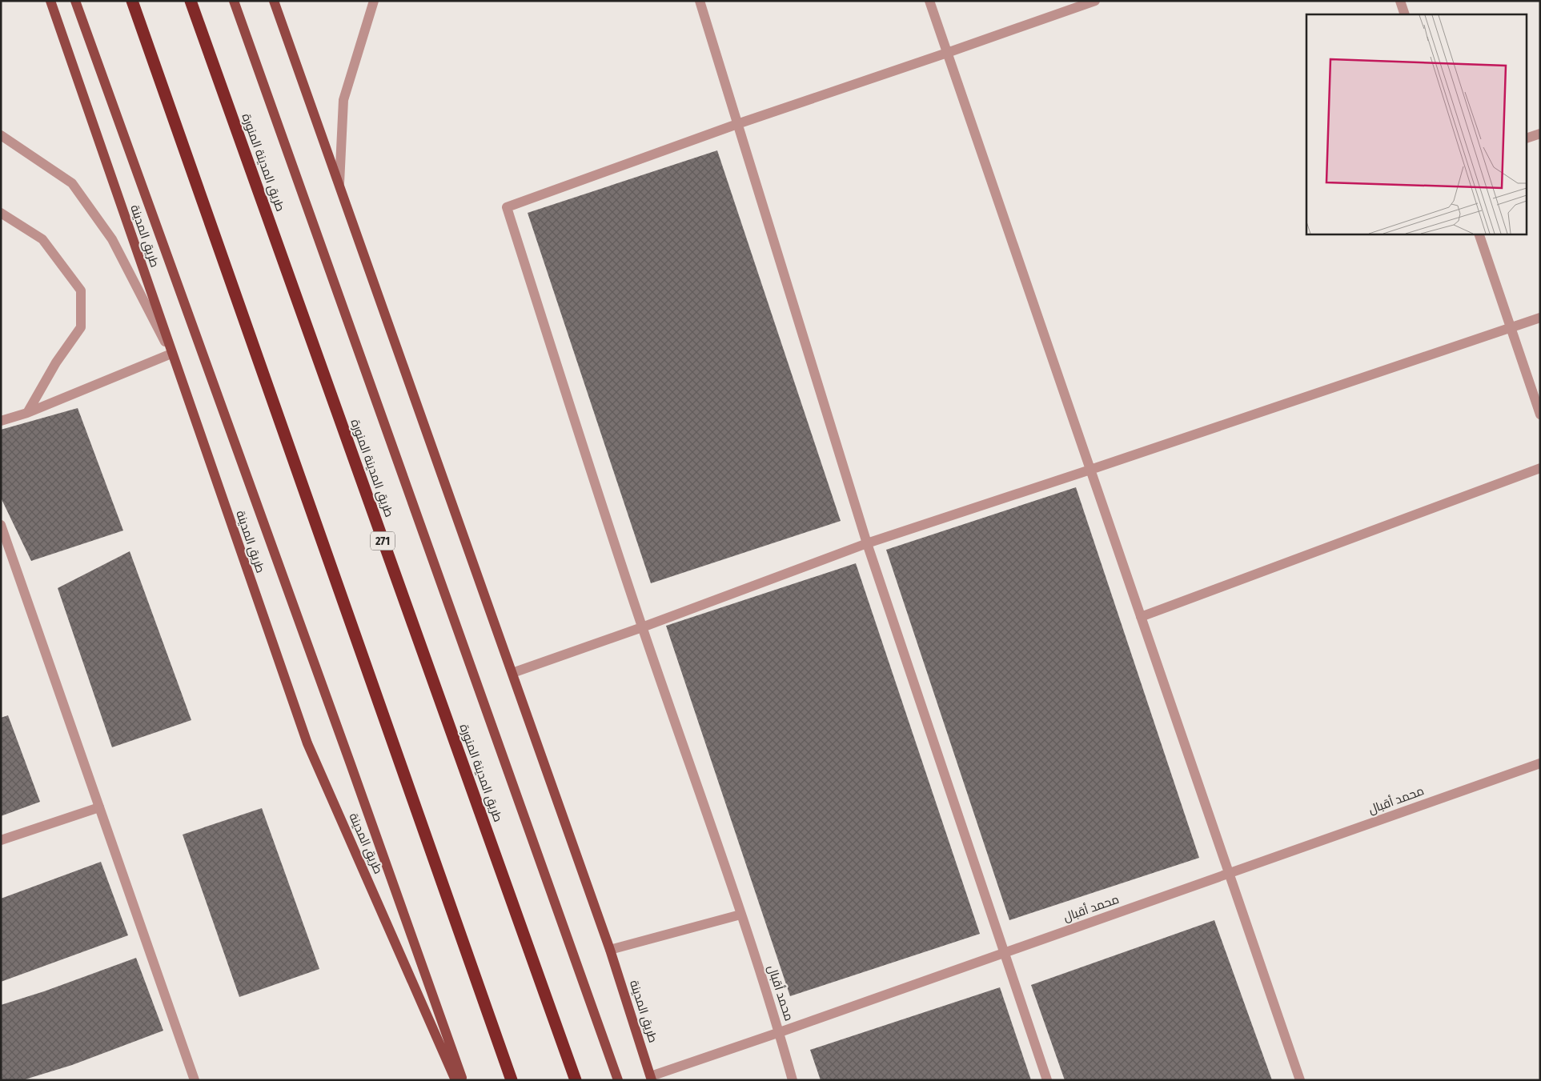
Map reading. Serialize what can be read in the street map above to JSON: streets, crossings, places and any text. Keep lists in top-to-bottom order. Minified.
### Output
{"streets":{"highway":["طريق المدينة المنورة","271"],"main road":["طريق المدينة"],"street":["محمد أقبال"]}}
